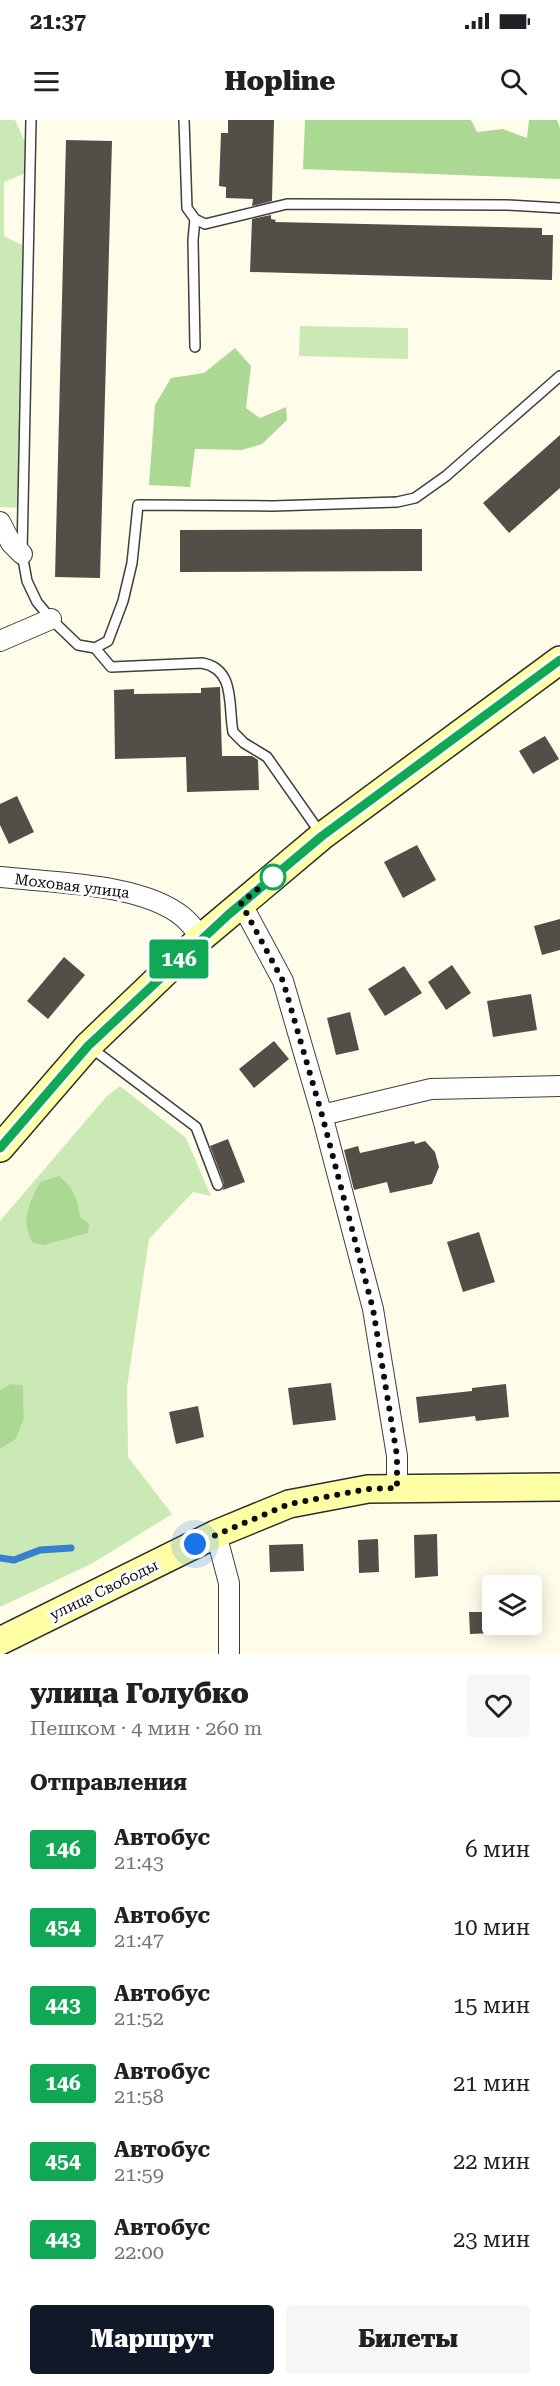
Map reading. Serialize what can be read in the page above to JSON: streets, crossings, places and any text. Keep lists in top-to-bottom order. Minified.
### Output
{"streets":{"main road":["улица Свободы"],"street":["Моховая улица"]},"lines":["bus line 146"],"page":{"status":"21:37","header":"Hopline","on_map":"146","heading":[["улица Голубко","Пешком · 4 мин · 260 m"],"Отправления"],"list":[{"mark":"146","name":"Автобус","note":"21:43","value":"6 мин"},{"mark":"454","name":"Автобус","note":"21:47","value":"10 мин"},{"mark":"443","name":"Автобус","note":"21:52","value":"15 мин"},{"mark":"146","name":"Автобус","note":"21:58","value":"21 мин"},{"mark":"454","name":"Автобус","note":"21:59","value":"22 мин"},{"mark":"443","name":"Автобус","note":"22:00","value":"23 мин"}],"buttons":["Маршрут","Билеты"]}}
